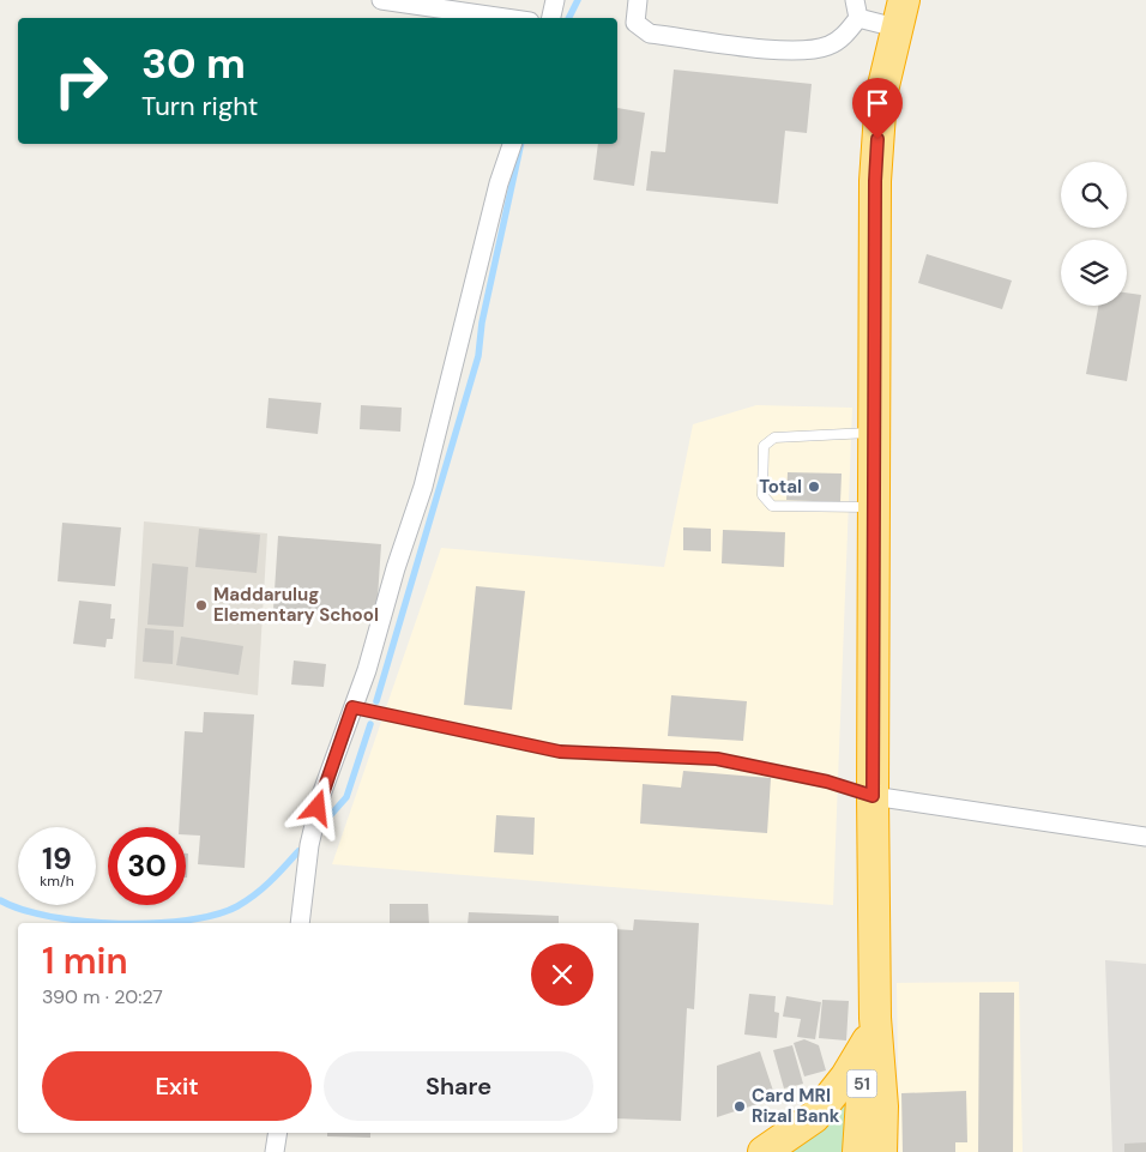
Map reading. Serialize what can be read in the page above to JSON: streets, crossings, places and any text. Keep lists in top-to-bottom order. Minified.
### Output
{"streets":{"highway":["51"]},"places":["Total","Maddarulug Elementary School","Card MRI Rizal Bank"],"page":{"turn":["30 m","Turn right"],"speed":"19 km/h","limit":"30","heading":["1 min","390 m · 20:27"],"buttons":["Exit","Share"]}}
